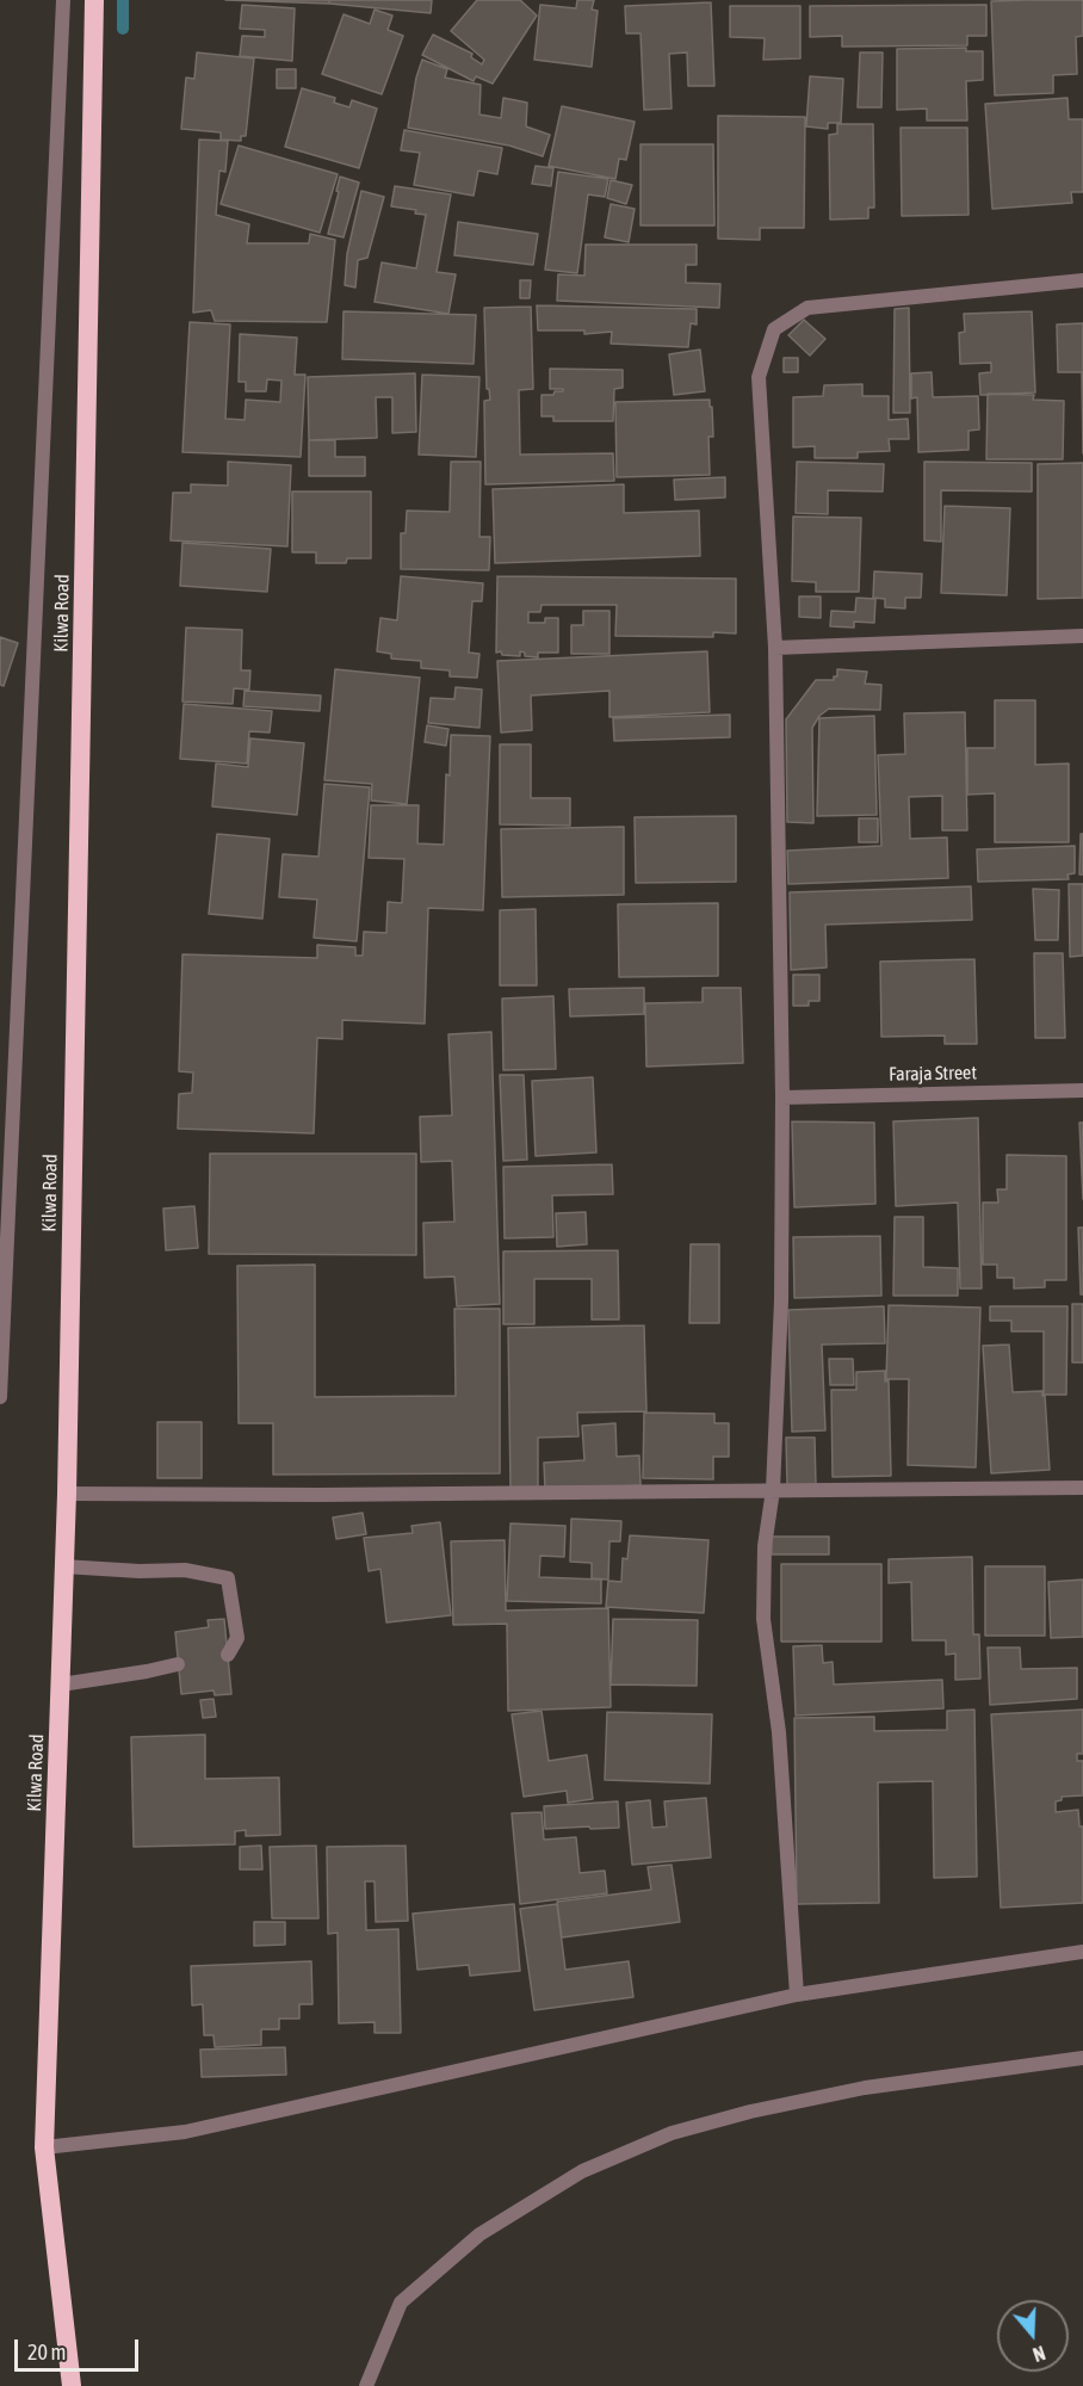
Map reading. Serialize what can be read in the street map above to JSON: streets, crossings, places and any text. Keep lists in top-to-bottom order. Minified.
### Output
{"streets":{"highway":["Kilwa Road"],"street":["Faraja Street"]},"scale_bar":"20 m","north":"bottom"}
